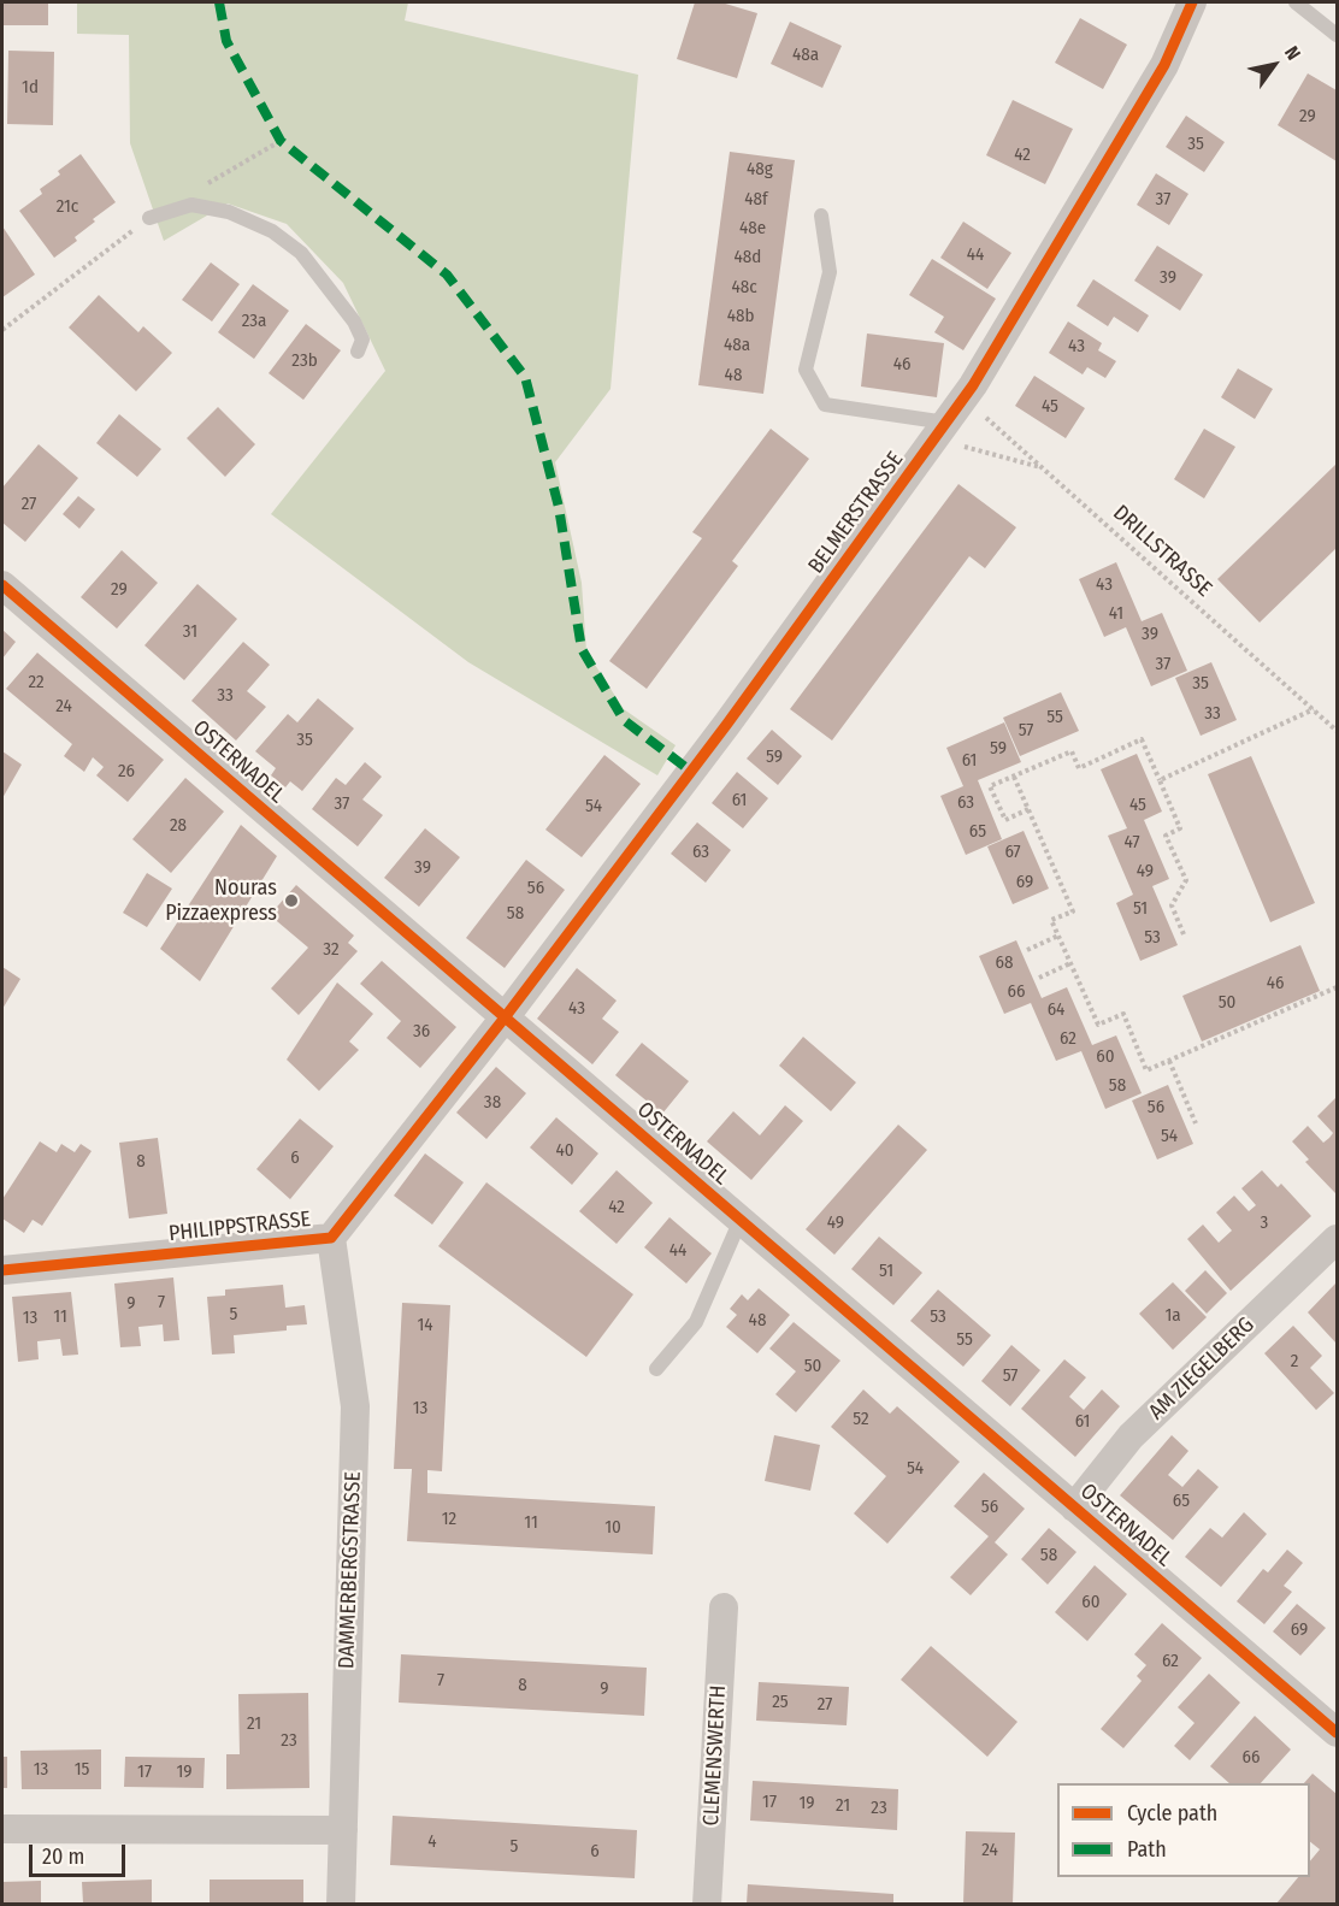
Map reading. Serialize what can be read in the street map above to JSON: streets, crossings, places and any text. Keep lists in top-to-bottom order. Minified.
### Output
{"streets":{"street":["BELMERSTRASSE","OSTERNADEL","PHILIPPSTRASSE","AM ZIEGELBERG","DAMMERBERGSTRASSE","CLEMENSWERTH"],"path":["DRILLSTRASSE"]},"crossings":[["BELMERSTRASSE","DRILLSTRASSE"],["BELMERSTRASSE","OSTERNADEL"],["BELMERSTRASSE","PHILIPPSTRASSE"],["OSTERNADEL","PHILIPPSTRASSE"],["OSTERNADEL","AM ZIEGELBERG"],["PHILIPPSTRASSE","DAMMERBERGSTRASSE"]],"places":["Nouras Pizzaexpress"],"house_numbers":["48a","1d","29","35","42","48g","48f","37","21c","48e","44","48d","39","48c","48b","23a","48a","43","23b","46","48","45","27","43","29","41","31","39","37","22","35","33","24","33","55","57","35","59","59","61","26","61","63","37","45","54","28","65","47","63","67","39","49","69","56","51","58","53","32","68","46","66","50","43","64","36","62","60","58","38","56","54","40","6","8","42","49","3","44","51","7","9","5","1a","11","53","13","48","14","55","2","50","57","13","52","61","54","65","56","12","11","10","58","60","69","62","7","8","9","25","27","21","23","66","13","15","17","19","17","19","21","23","4","5","24","6"],"legend":["Cycle path","Path"],"scale_bar":"20 m","north":"top right"}
